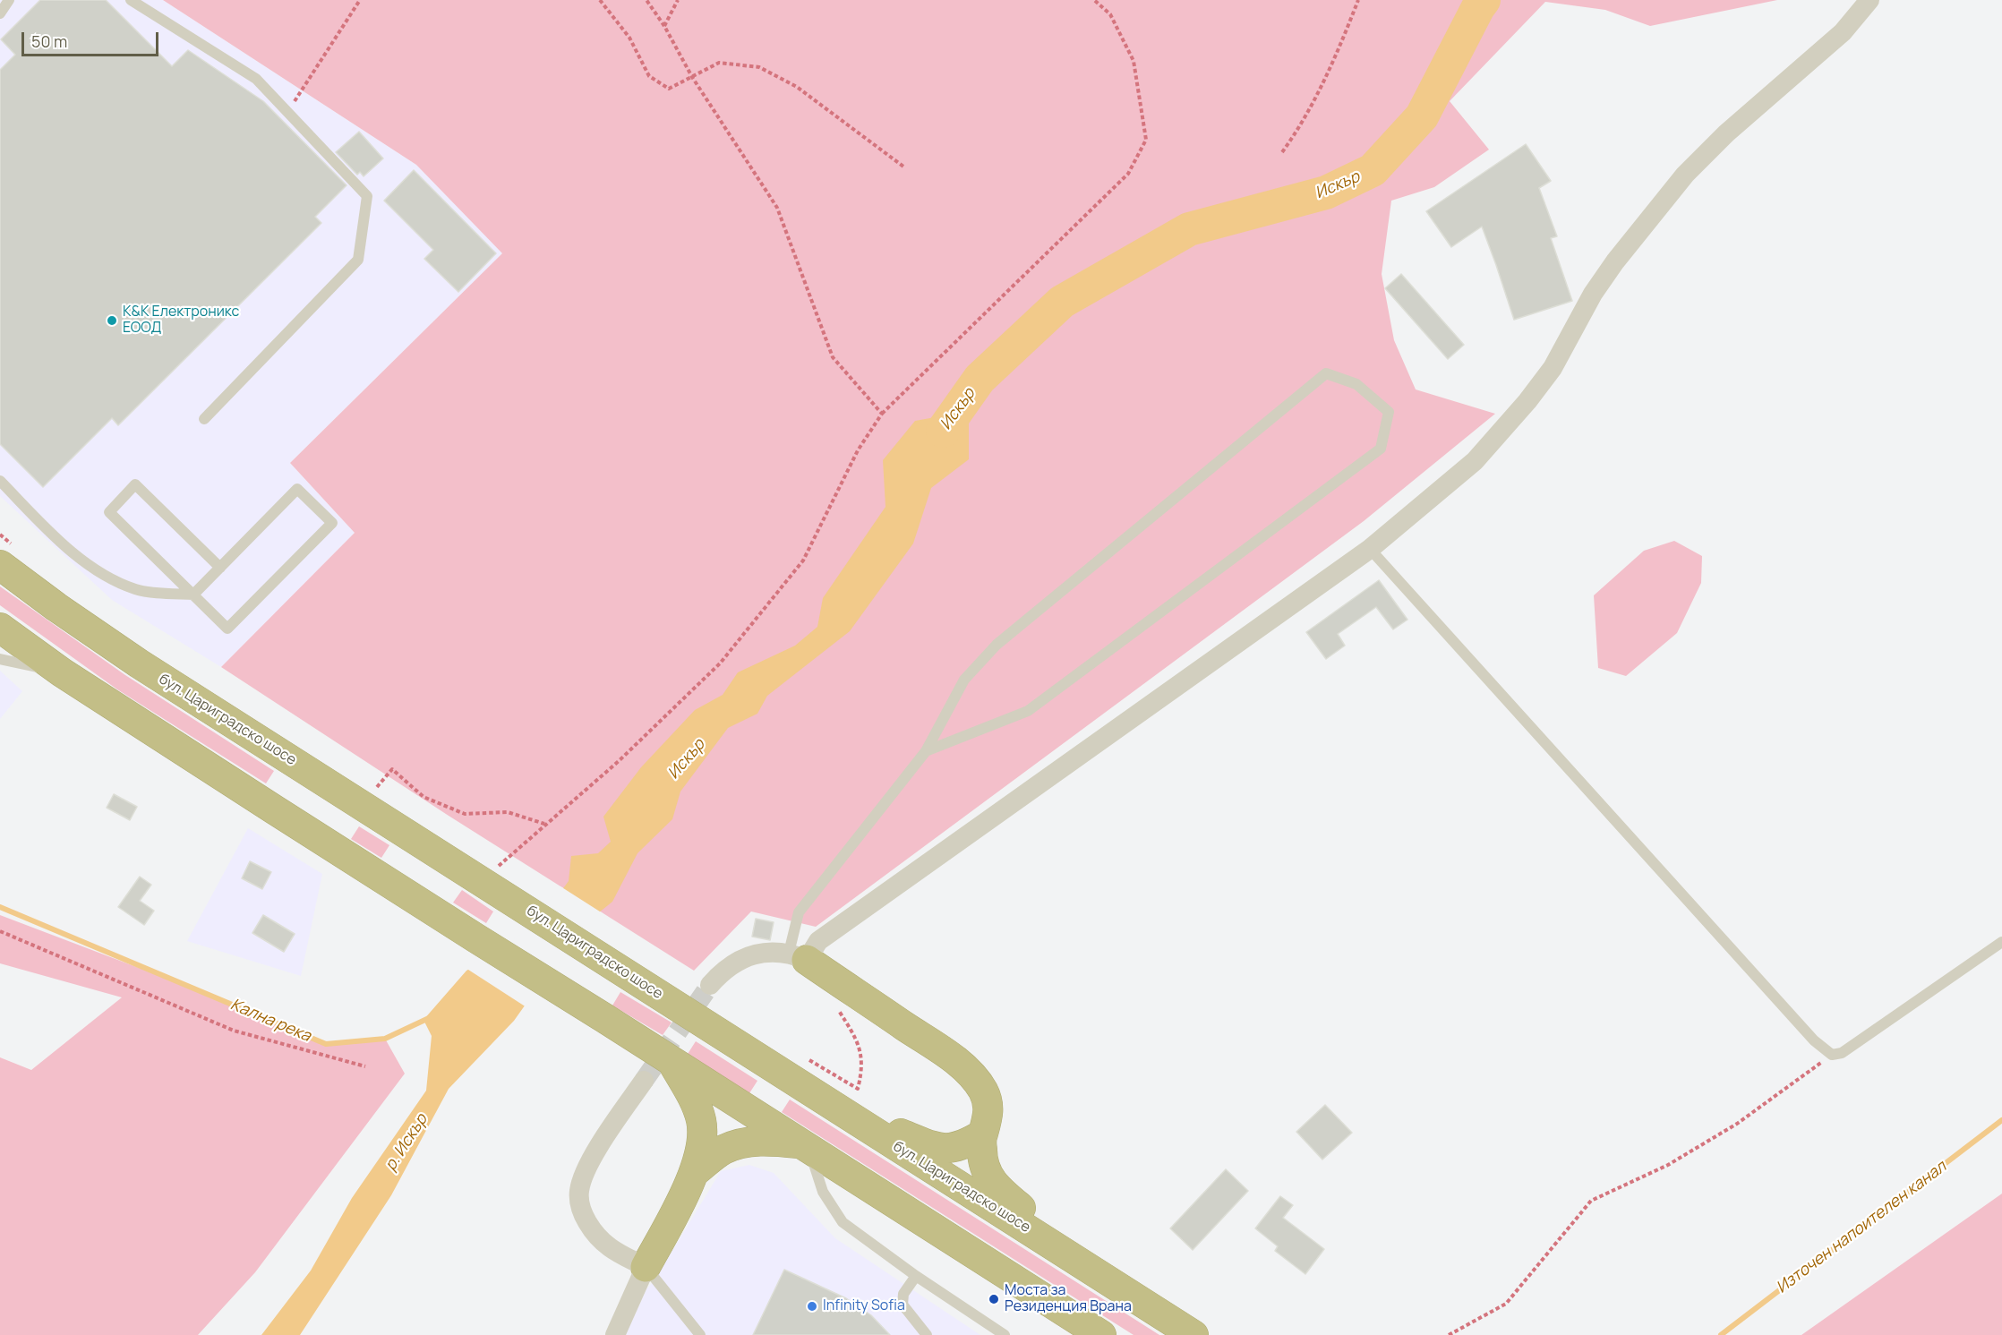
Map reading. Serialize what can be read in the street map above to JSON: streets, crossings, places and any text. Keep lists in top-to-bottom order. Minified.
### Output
{"streets":{"highway":["бул. Цариградско шосе"]},"water":["Искър","Кална река","р. Искър","Източен напоителен канал"],"places":["K&K Електроникс ЕООД","Моста за Резиденция Врана","Infinity Sofia"],"scale_bar":"50 m"}
